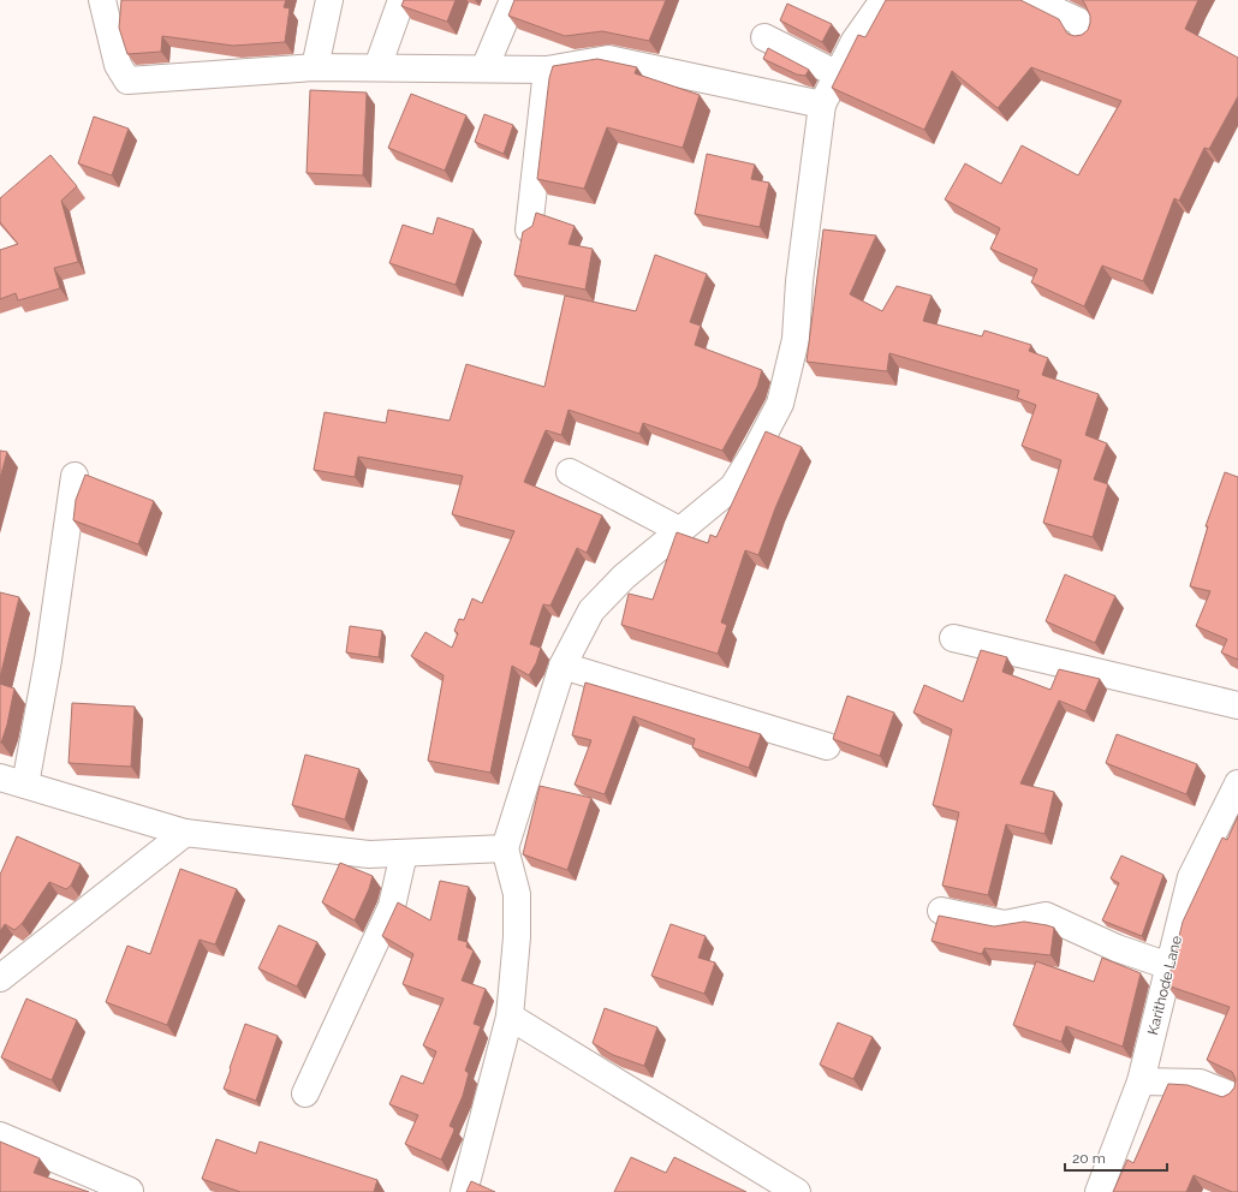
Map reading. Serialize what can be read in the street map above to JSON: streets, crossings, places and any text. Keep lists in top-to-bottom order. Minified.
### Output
{"streets":{"street":["Karithode Lane"]},"scale_bar":"20 m"}
